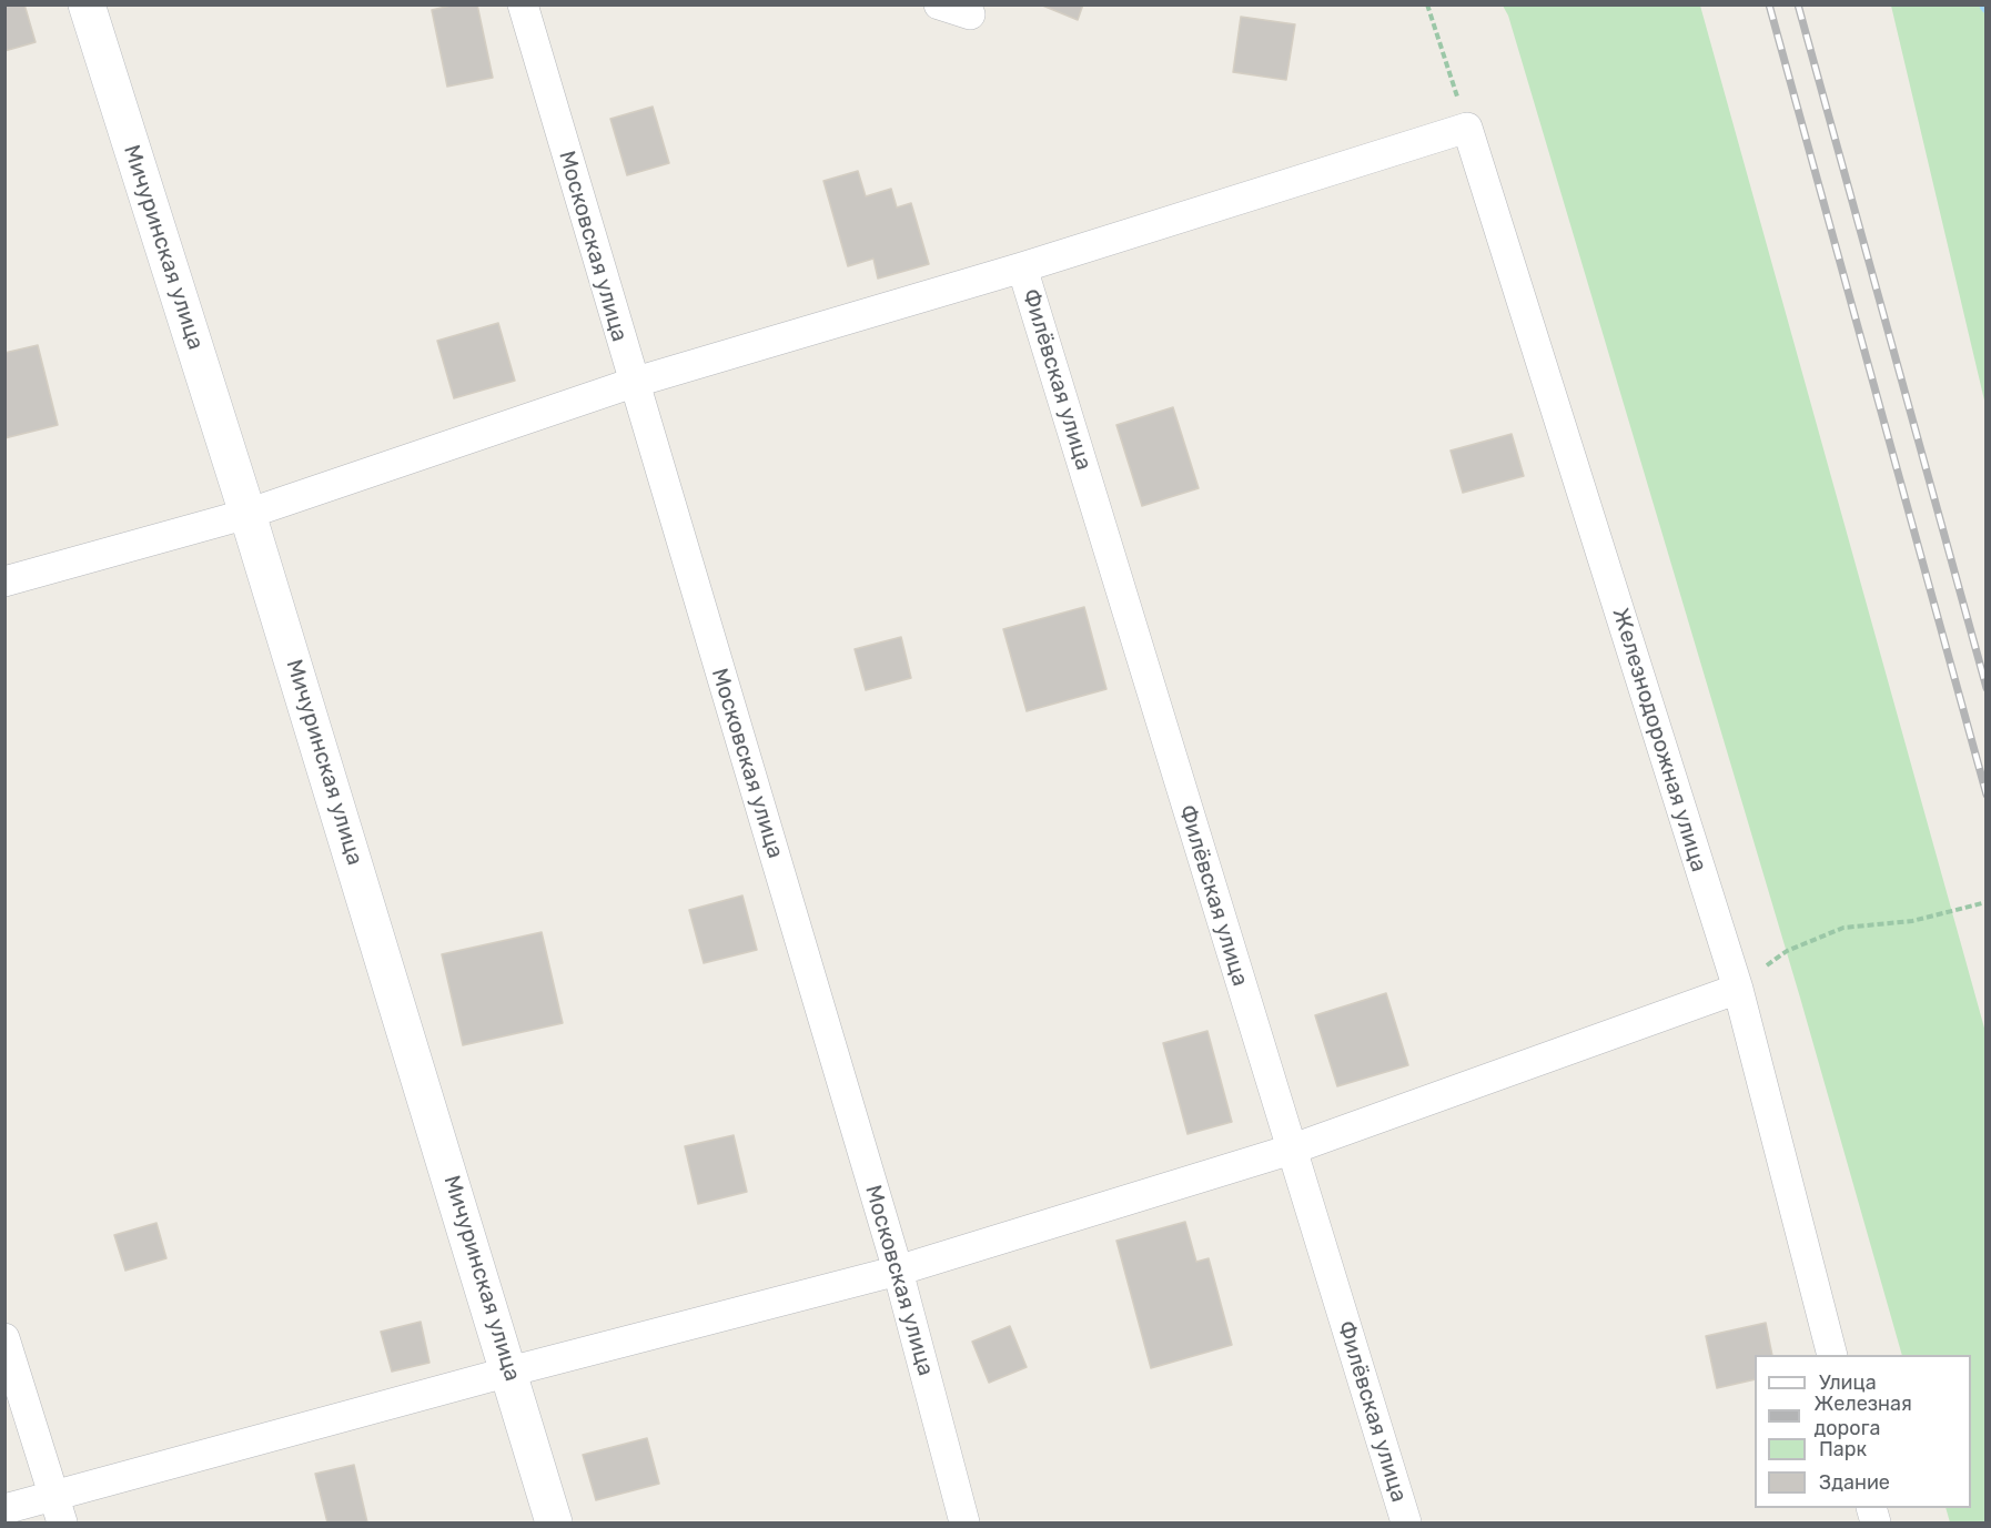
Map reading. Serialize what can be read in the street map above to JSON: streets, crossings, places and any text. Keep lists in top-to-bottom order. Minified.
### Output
{"streets":{"street":["Московская улица","Мичуринская улица","Филёвская улица","Железнодорожная улица"]},"legend":["Улица","Железная дорога","Парк","Здание"]}
